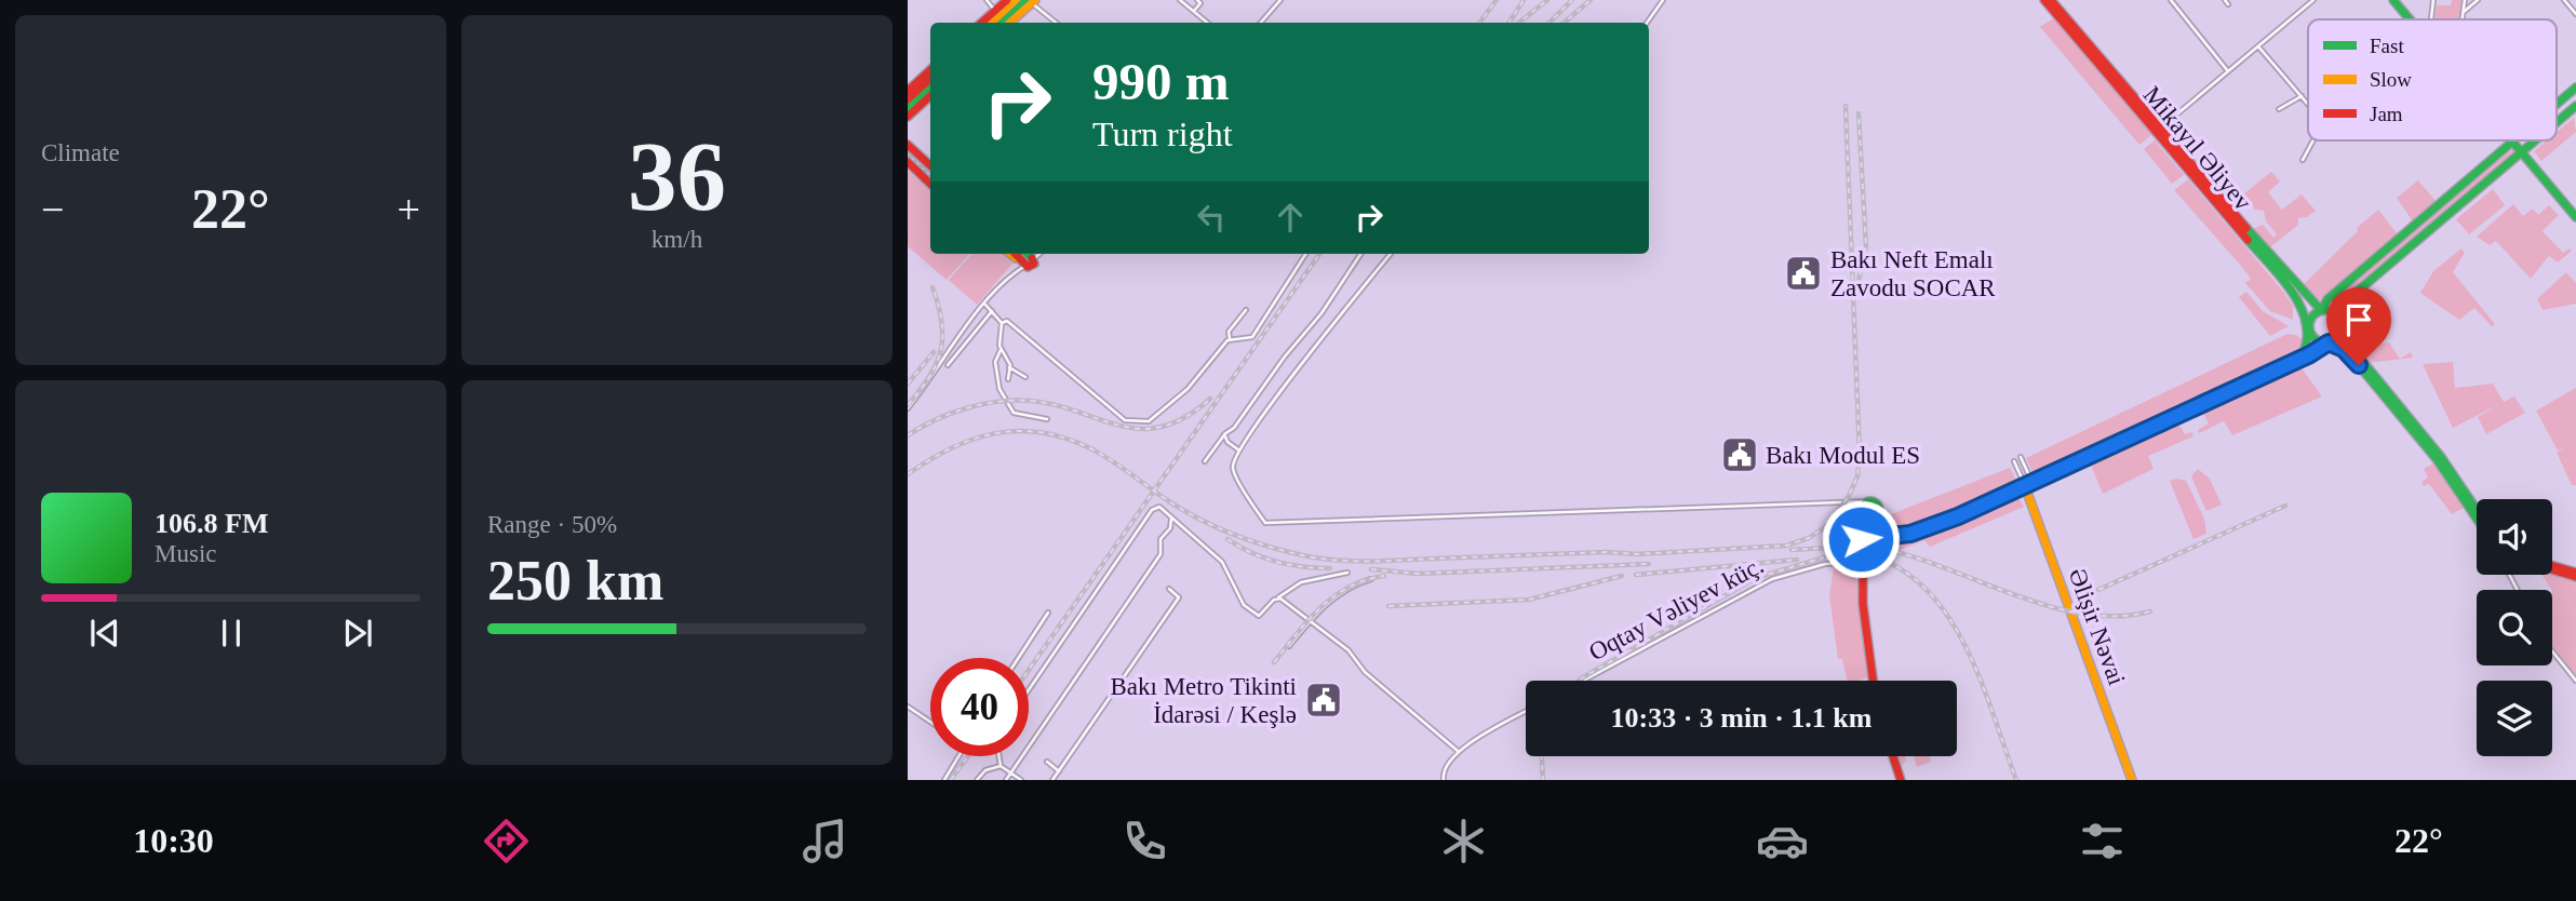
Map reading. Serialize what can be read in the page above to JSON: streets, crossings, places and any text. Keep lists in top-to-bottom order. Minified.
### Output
{"streets":{"main road":["Mikayıl Əliyev","Əlişir Nəvai"],"street":["Oqtay Vəliyev küç."]},"places":{"public building":["Bakı Neft Emalı Zavodu SOCAR","Bakı Modul ES","Bakı Metro Tikinti İdarəsi / Keşlə"]},"legend":["Fast","Slow","Jam"],"page":{"tile":["Climate",["36","km/h"],["Range · 50%","250 km"]],"turn":["990 m","Turn right"],"heat":["−","22°","+"],"song":["106.8 FM","Music"],"limit":"40","trip":"10:33 · 3 min · 1.1 km","tabs":["10:30","22°"]}}
